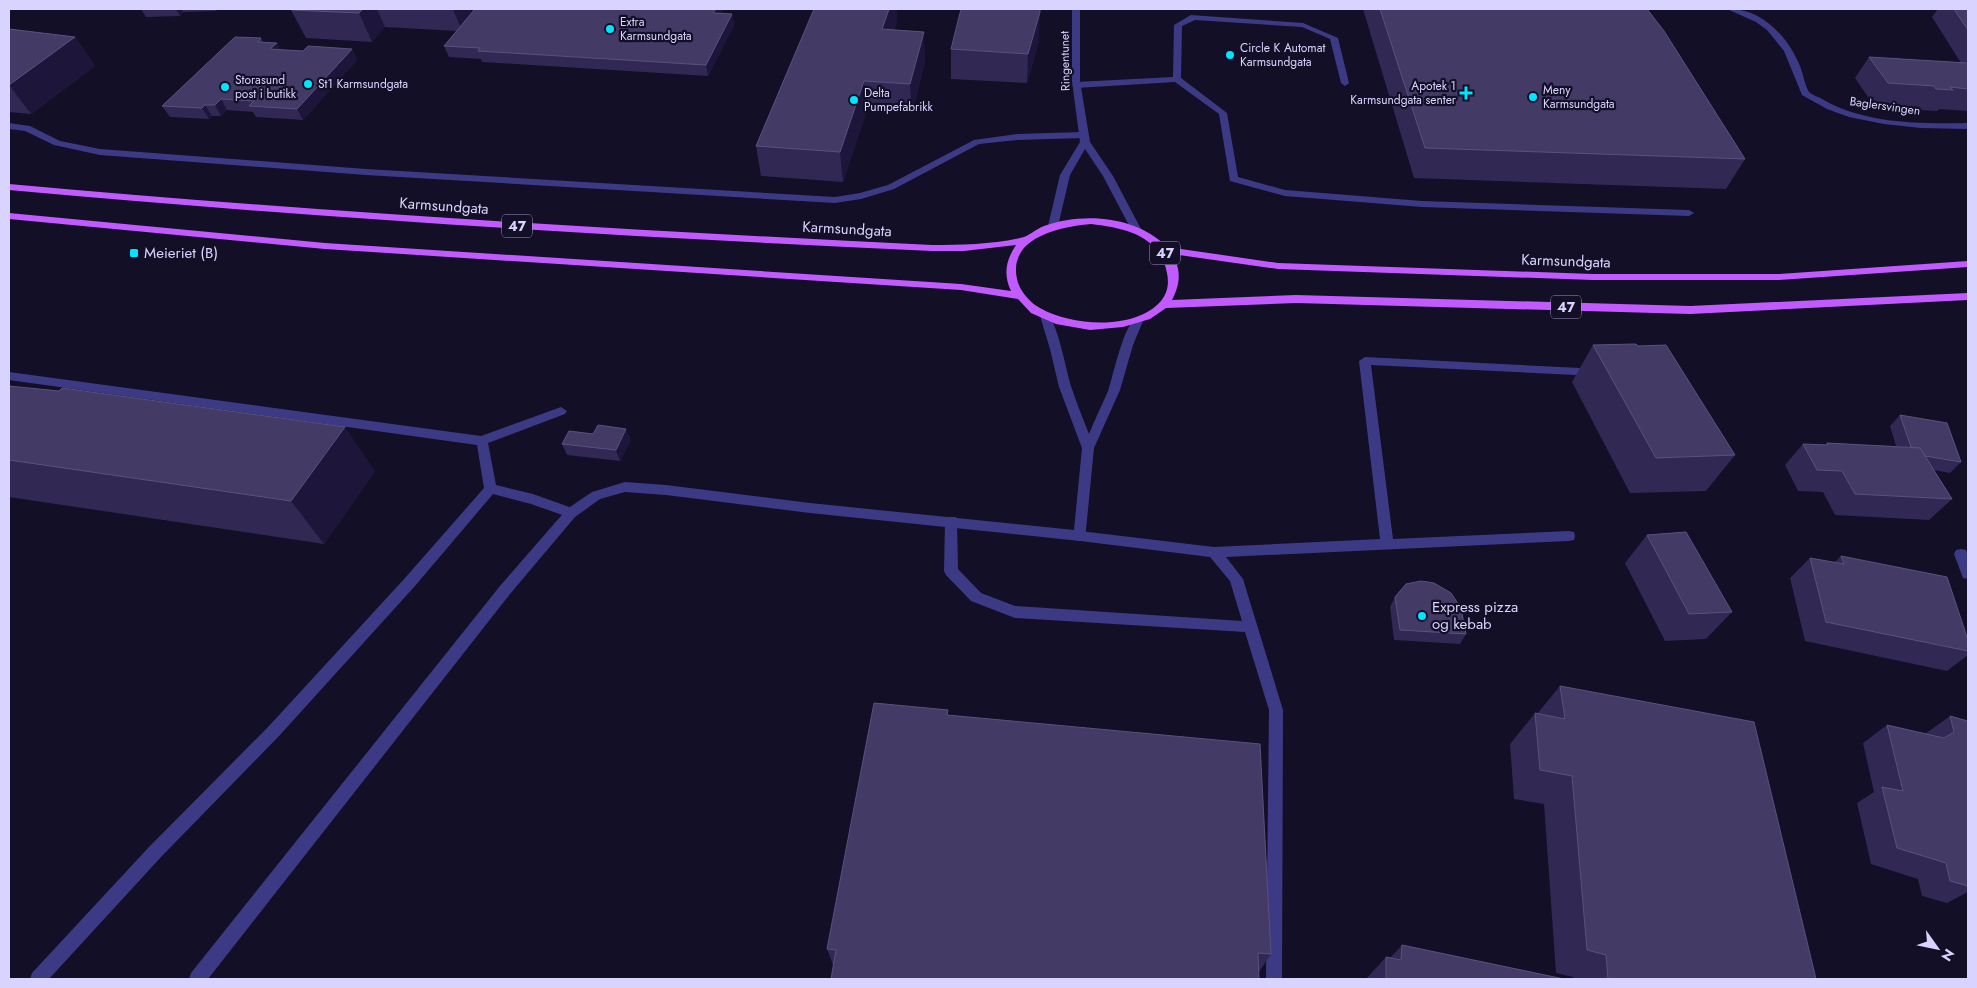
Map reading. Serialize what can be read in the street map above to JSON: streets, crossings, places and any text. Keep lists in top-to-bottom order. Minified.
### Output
{"streets":{"main road":["Karmsundgata","47"],"street":["Ringentunet","Baglersvingen"]},"crossings":[["Ringentunet","Karmsundgata"],["Ringentunet","47"],["Karmsundgata","47"]],"places":{"other":["Extra Karmsundgata","Circle K Automat Karmsundgata","St1 Karmsundgata","Storasund post i butikk","Meny Karmsundgata","Delta Pumpefabrikk","Express pizza og kebab"],"health":["Apotek 1 Karmsundgata senter"],"transit":["Meieriet (B)"]},"north":"bottom right"}
